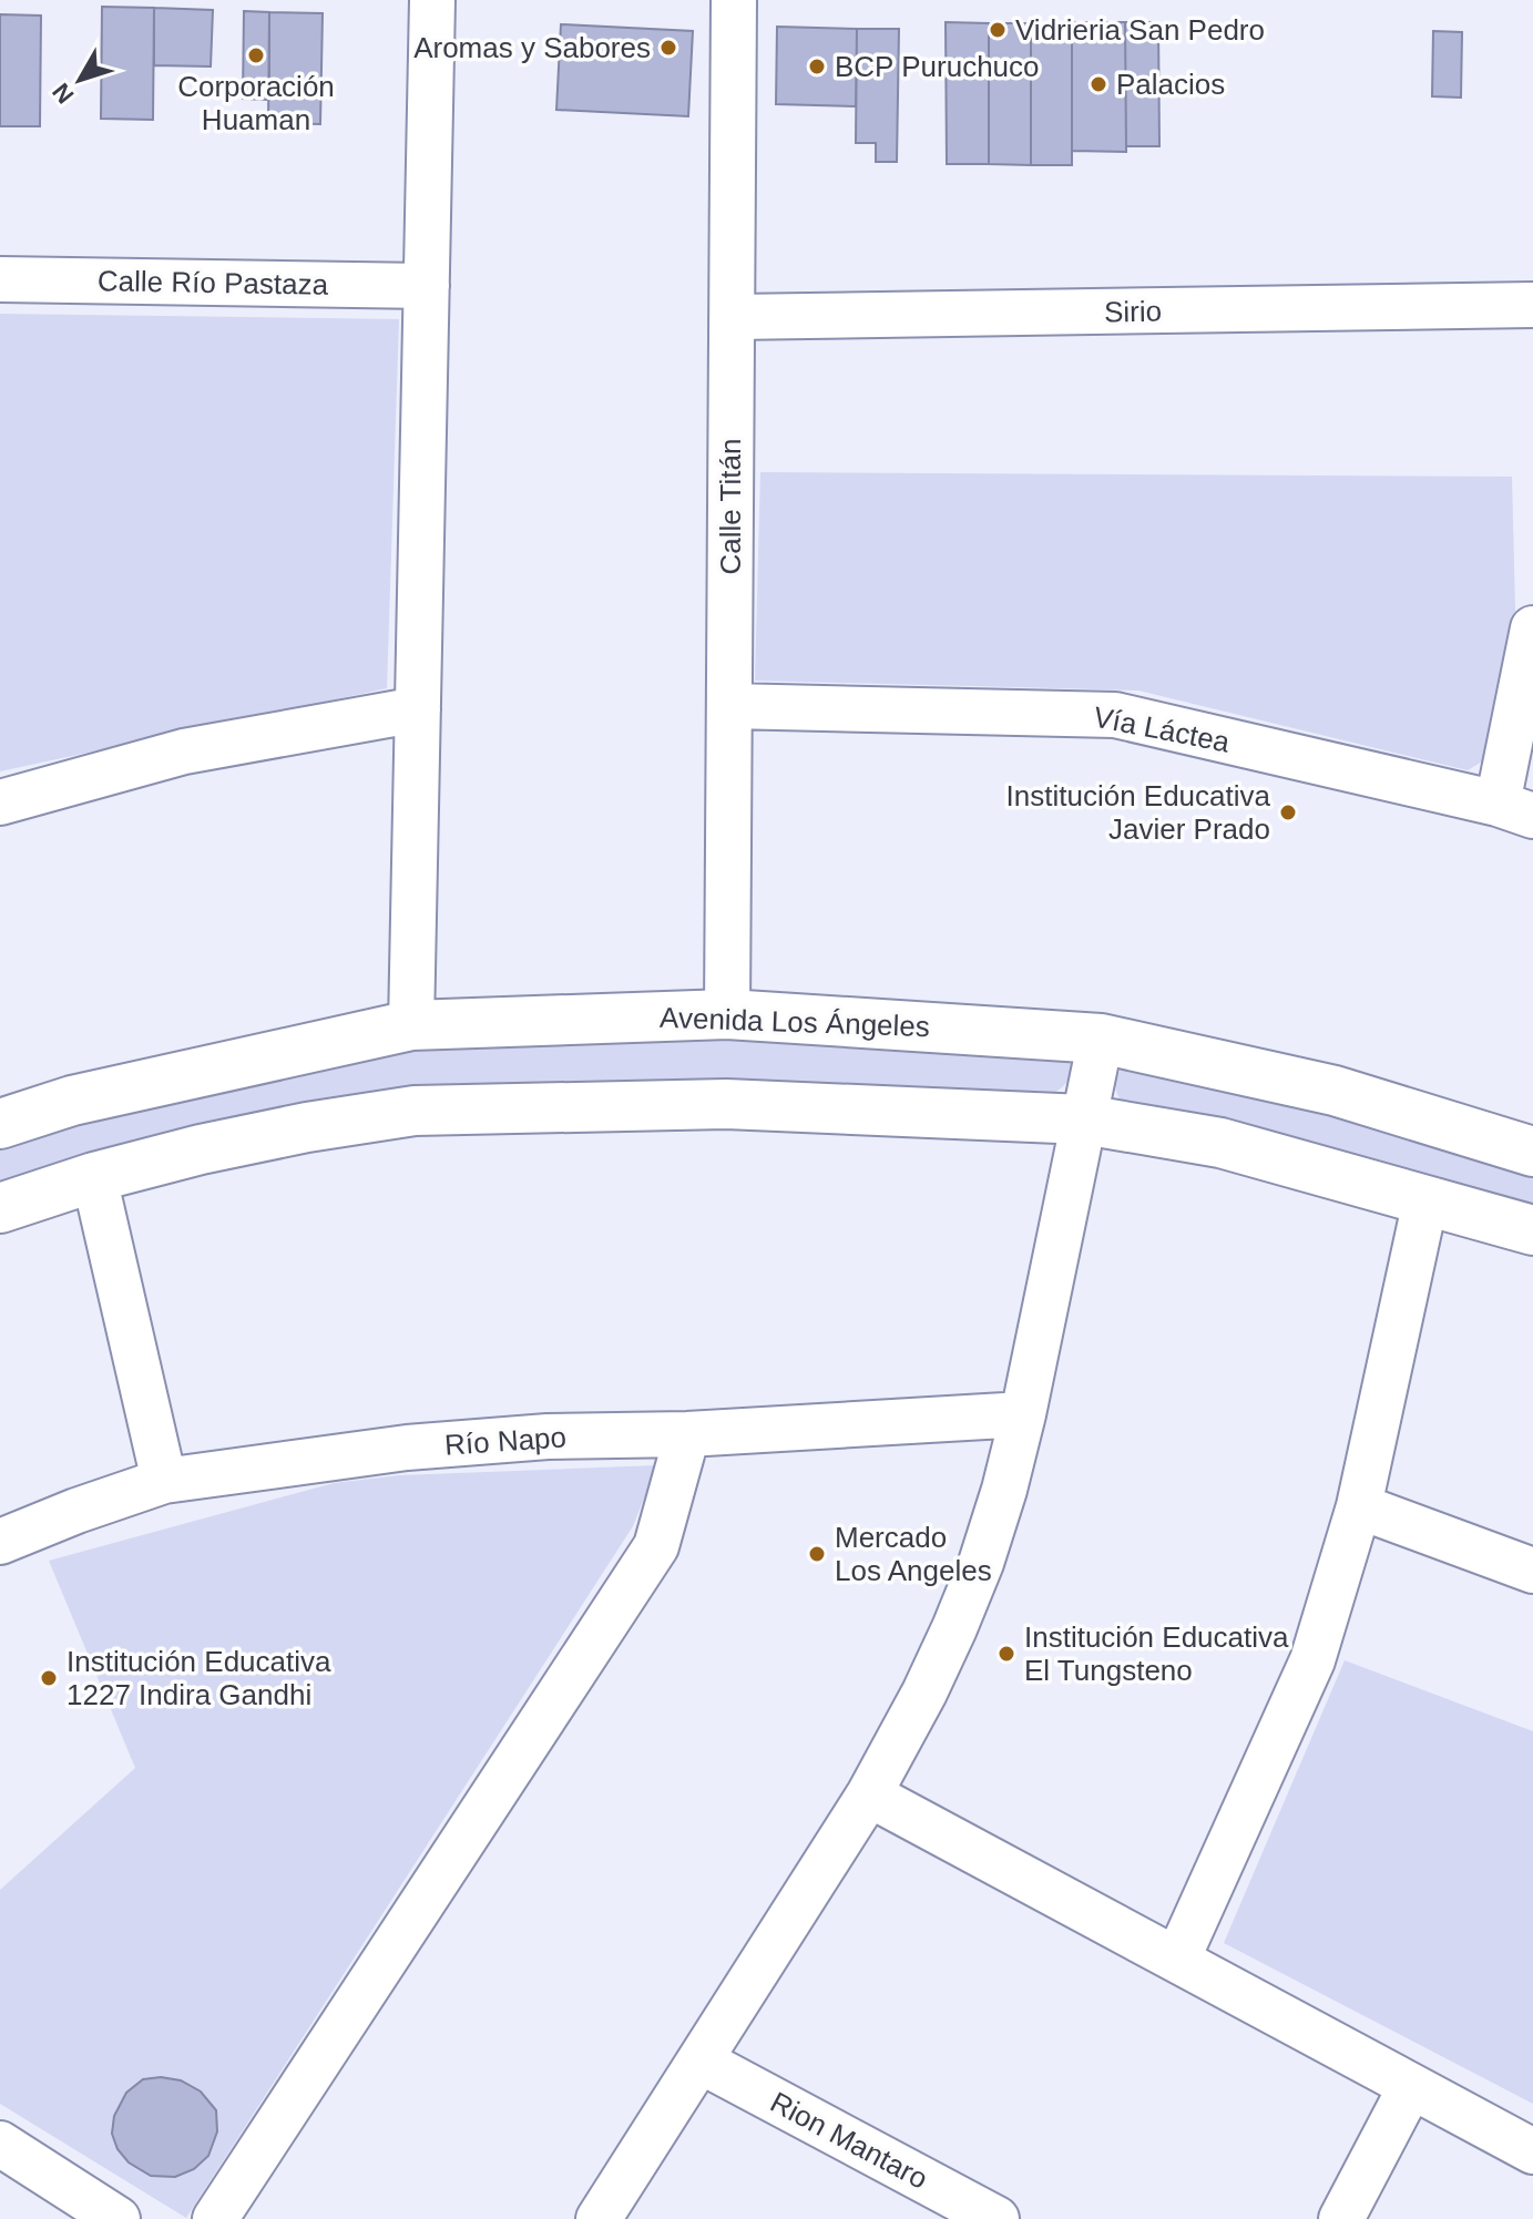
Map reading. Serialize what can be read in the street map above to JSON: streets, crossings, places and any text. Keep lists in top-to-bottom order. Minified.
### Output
{"streets":{"street":["Calle Río Pastaza","Sirio","Calle Titán","Vía Láctea","Avenida Los Ángeles","Río Napo","Rion Mantaro"]},"crossings":[["Sirio","Calle Titán"],["Calle Titán","Vía Láctea"],["Calle Titán","Avenida Los Ángeles"]],"places":["Vidrieria San Pedro","Aromas y Sabores","Corporación Huaman","BCP Puruchuco","Palacios","Institución Educativa Javier Prado","Mercado Los Angeles","Institución Educativa El Tungsteno","Institución Educativa 1227 Indira Gandhi"],"north":"bottom left"}
